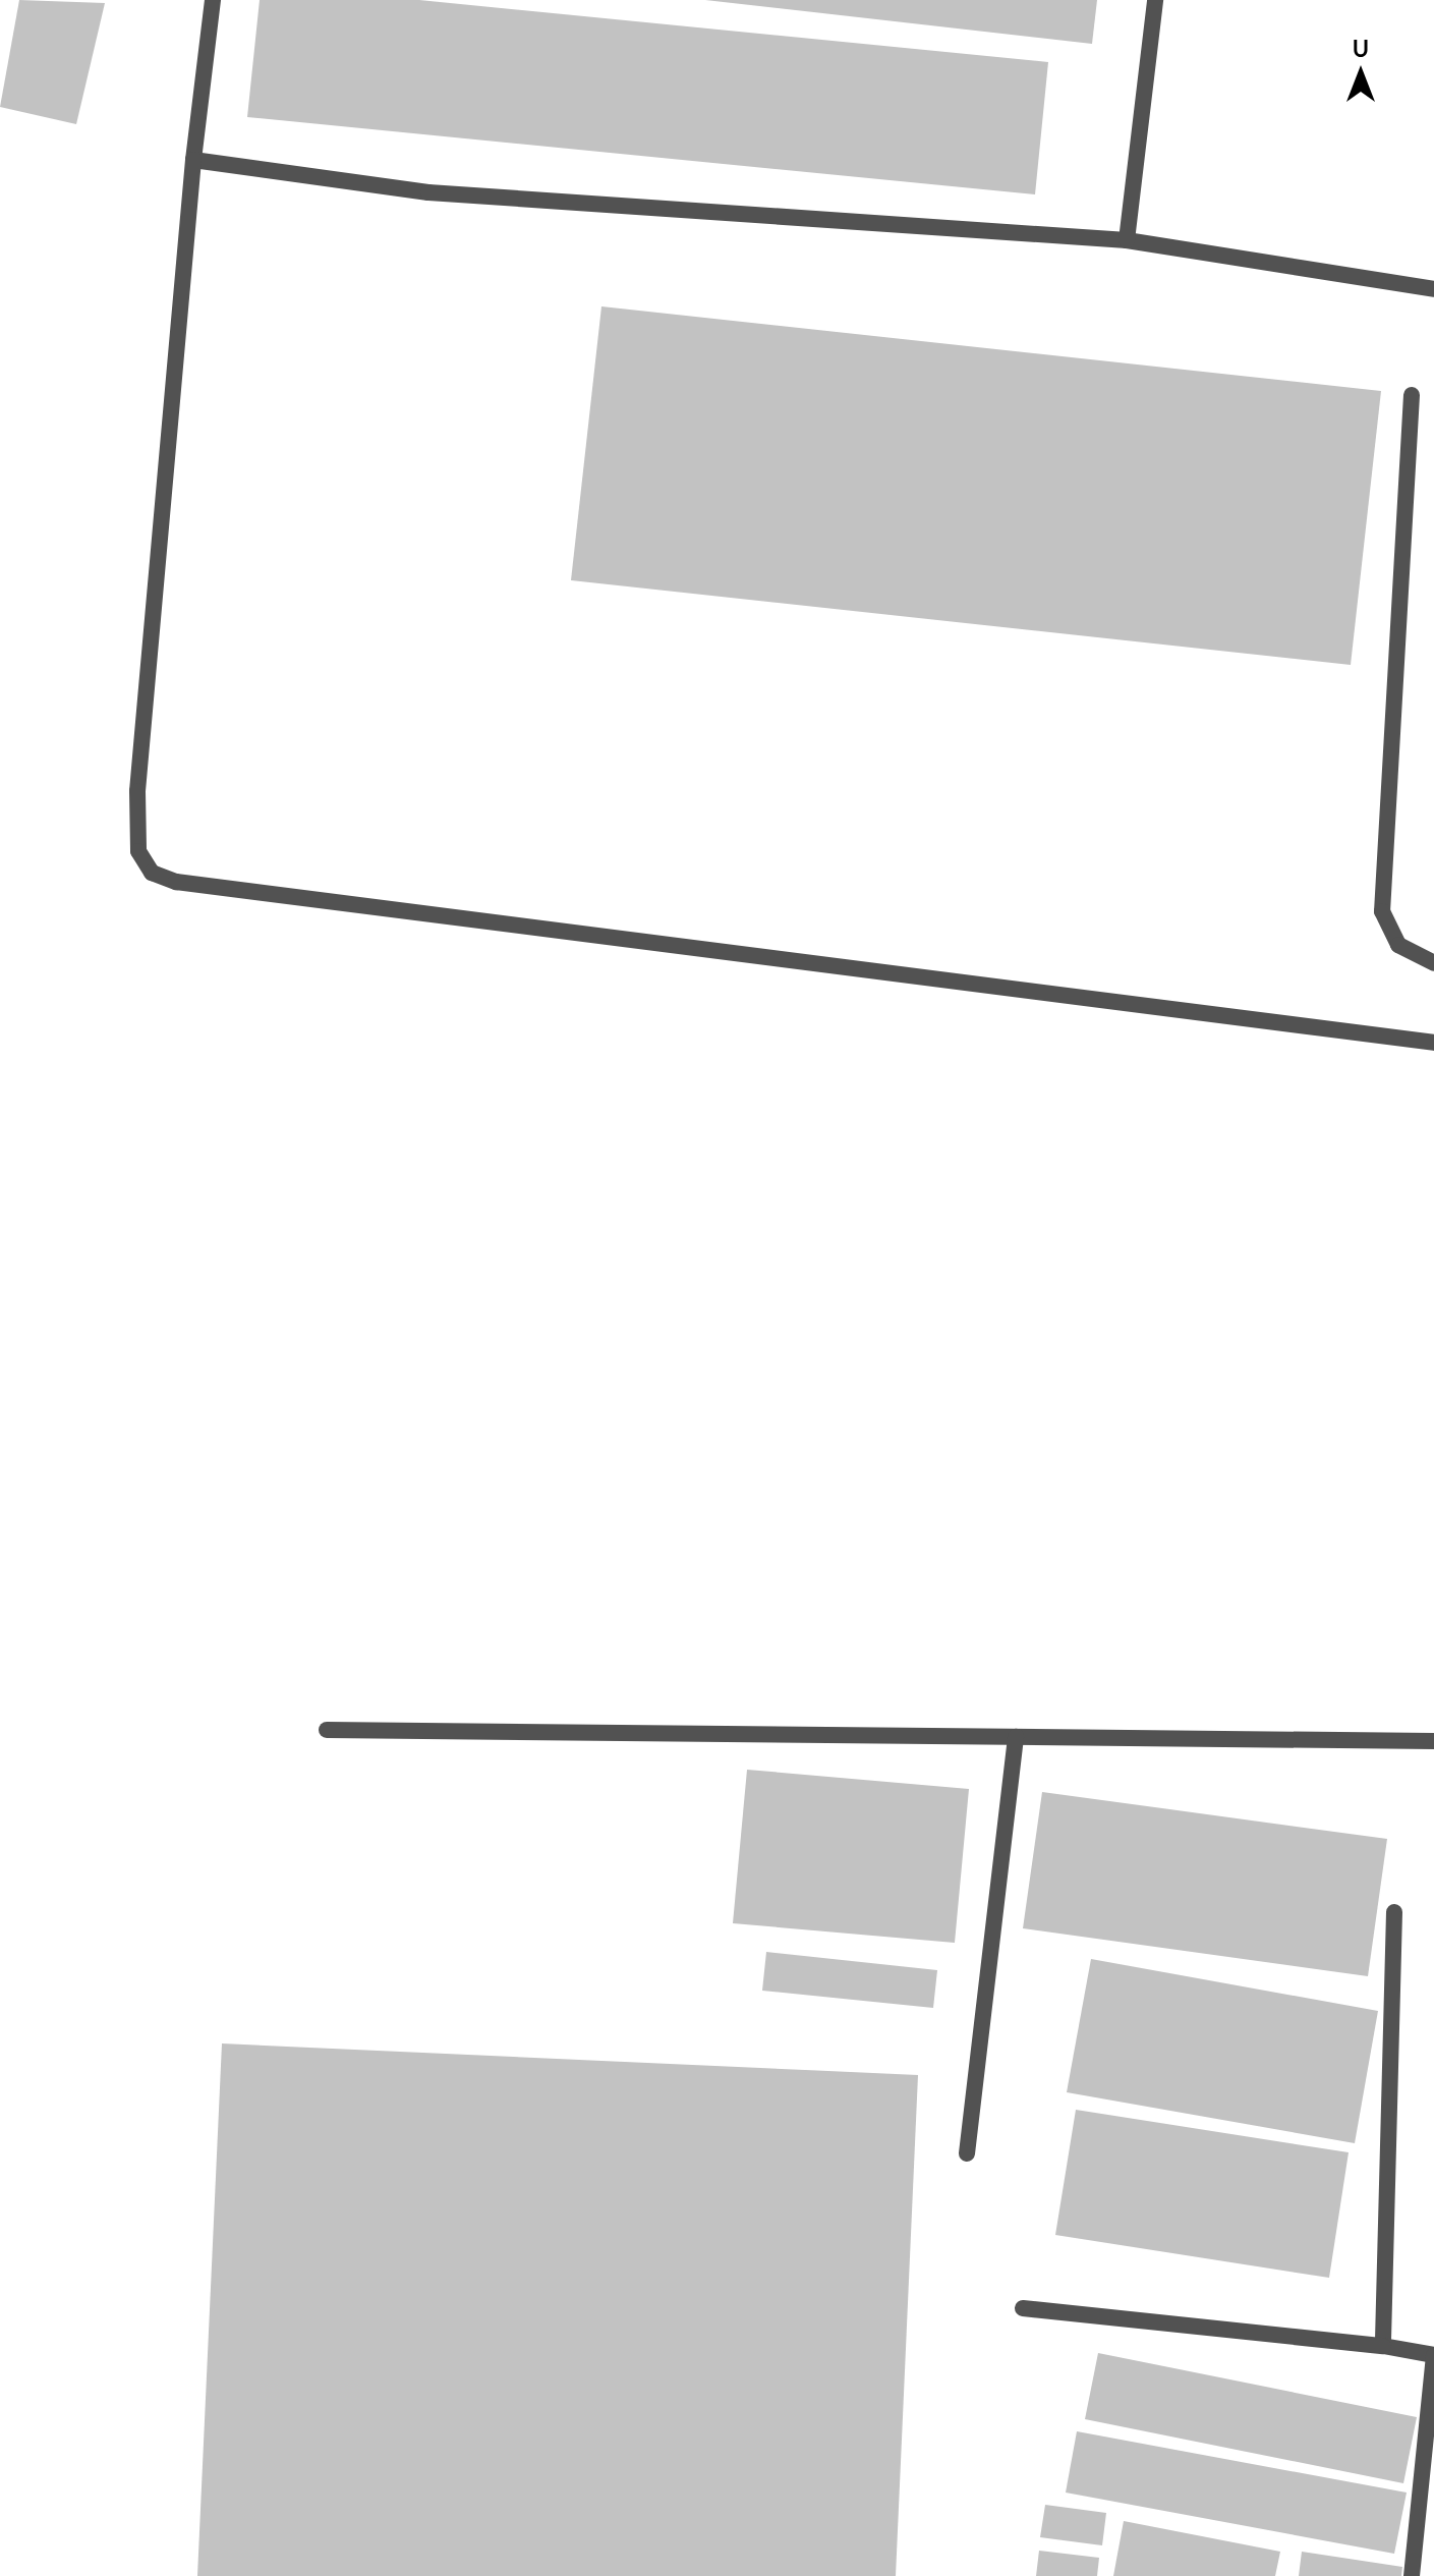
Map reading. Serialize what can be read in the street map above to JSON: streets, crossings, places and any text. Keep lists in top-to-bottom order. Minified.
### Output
{"north":"top"}
